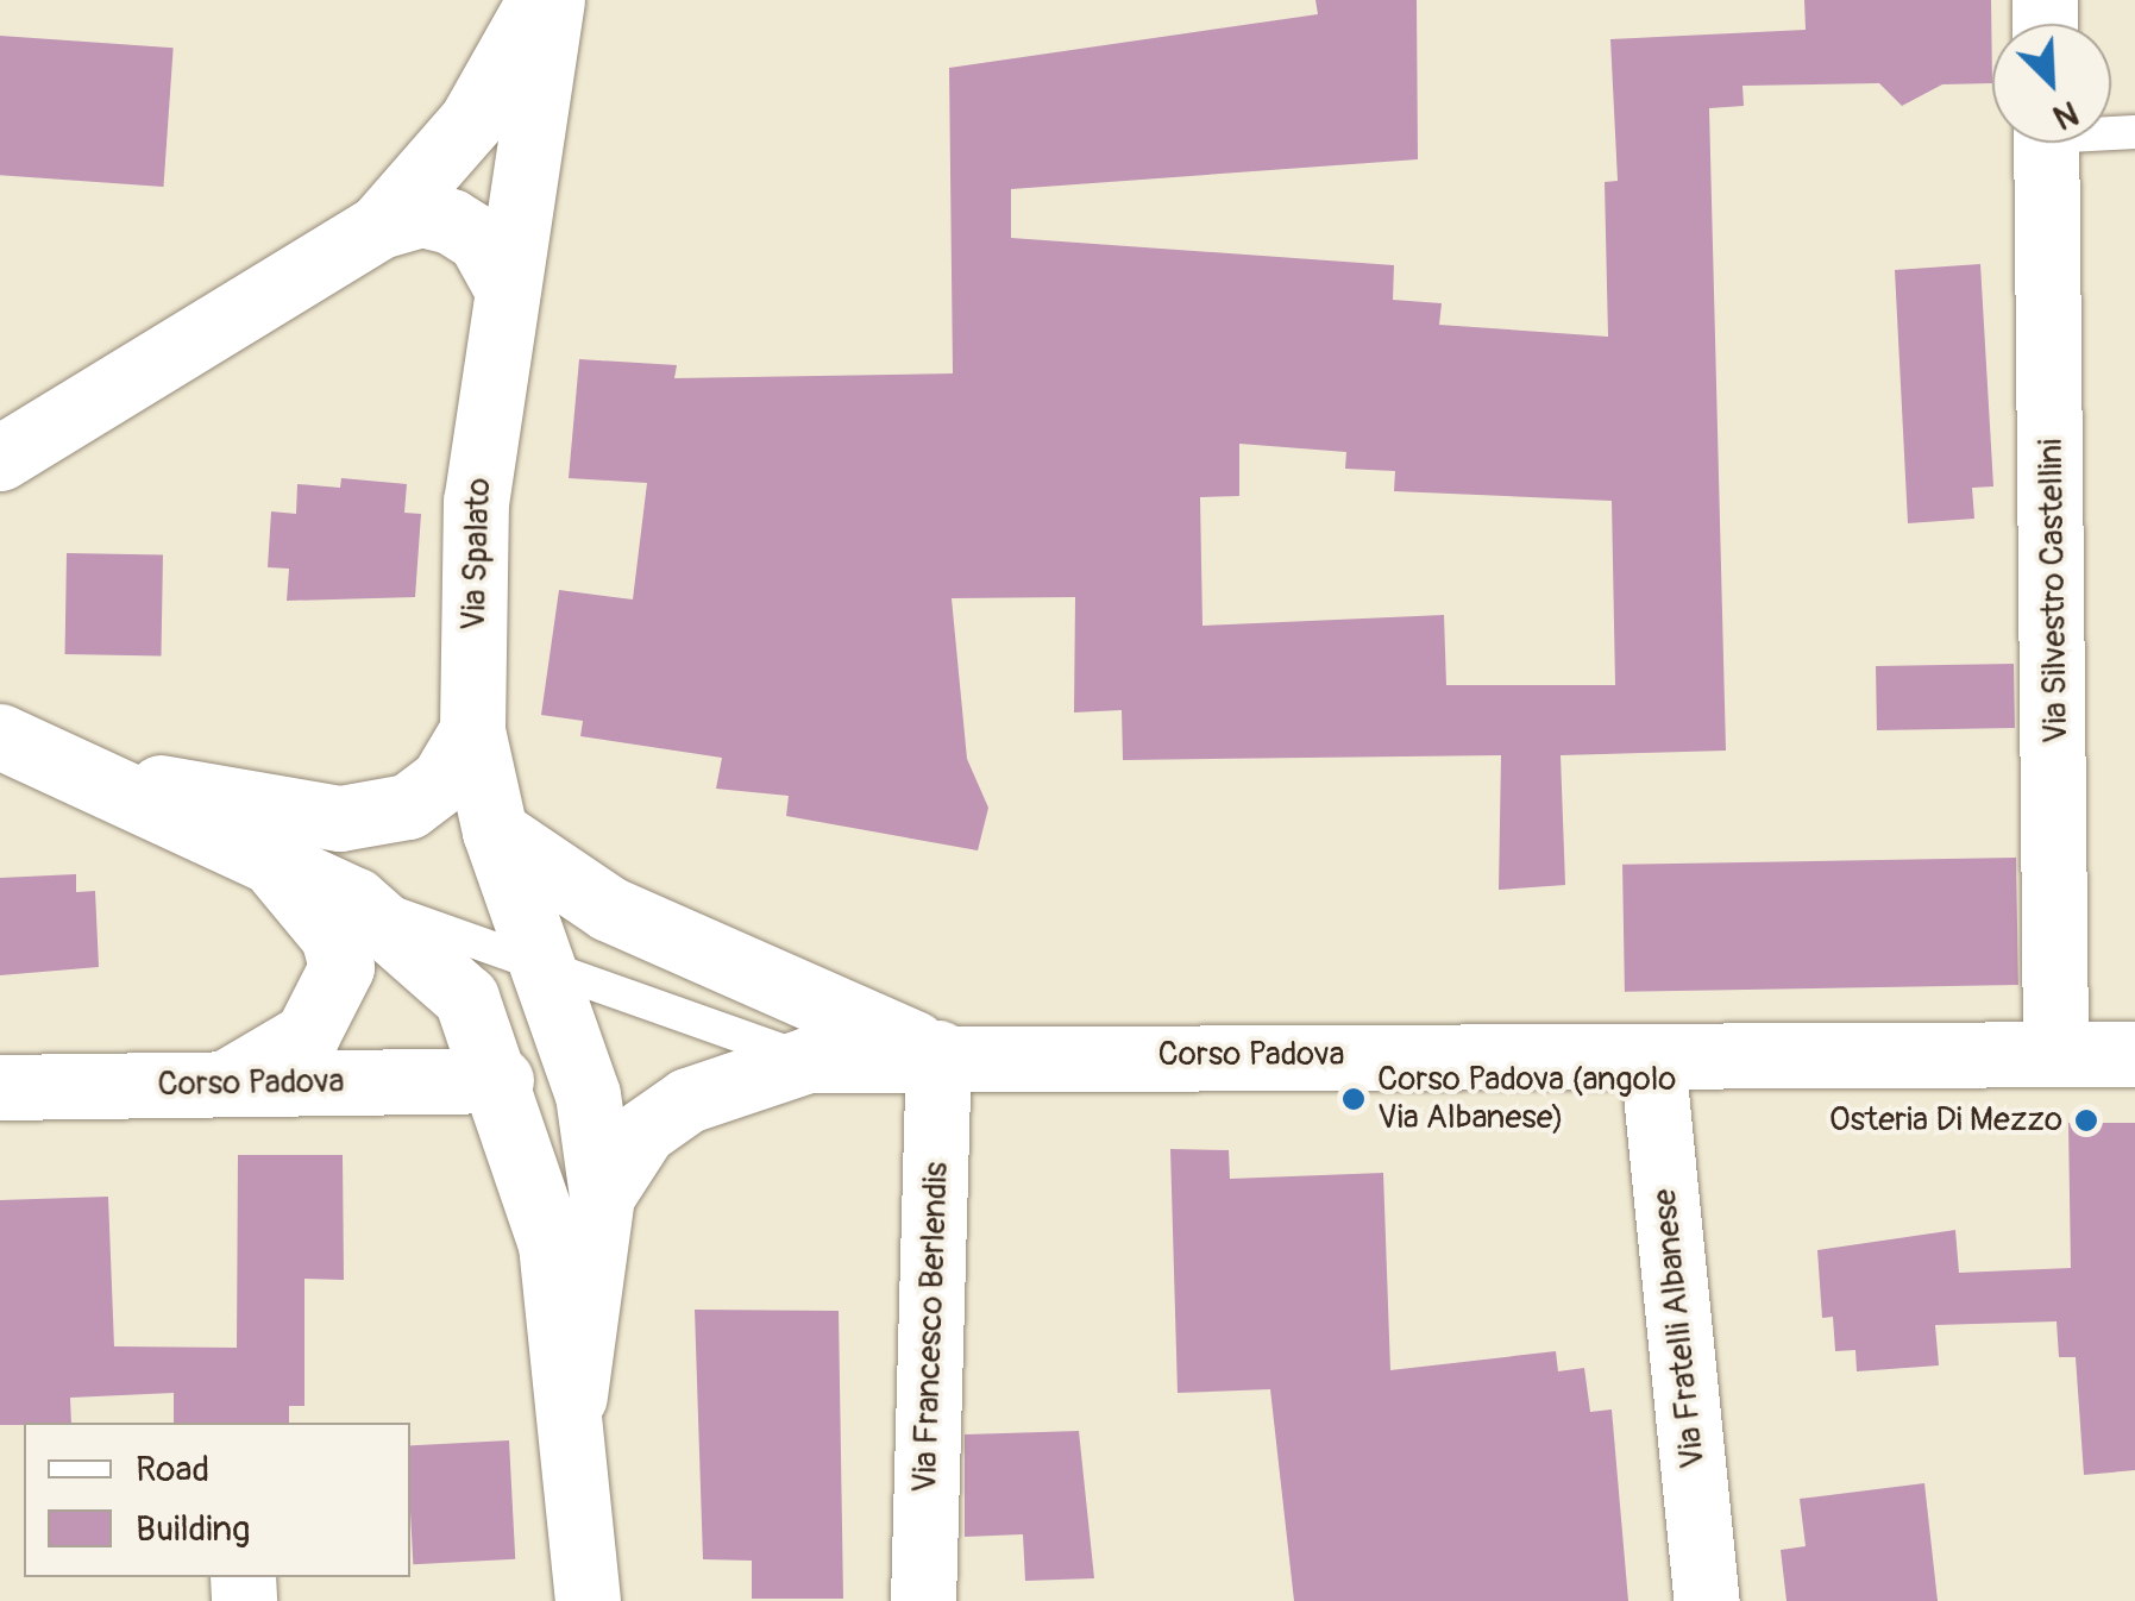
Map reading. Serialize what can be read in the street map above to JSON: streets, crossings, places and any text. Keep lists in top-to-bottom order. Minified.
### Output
{"streets":{"street":["Via Spalato","Via Silvestro Castellini","Corso Padova","Via Francesco Berlendis","Via Fratelli Albanese"]},"crossings":[["Via Spalato","Corso Padova"],["Via Silvestro Castellini","Corso Padova"],["Corso Padova","Via Francesco Berlendis"],["Corso Padova","Via Fratelli Albanese"]],"places":["Corso Padova (angolo Via Albanese)","Osteria Di Mezzo"],"legend":["Road","Building"],"north":"bottom right"}
